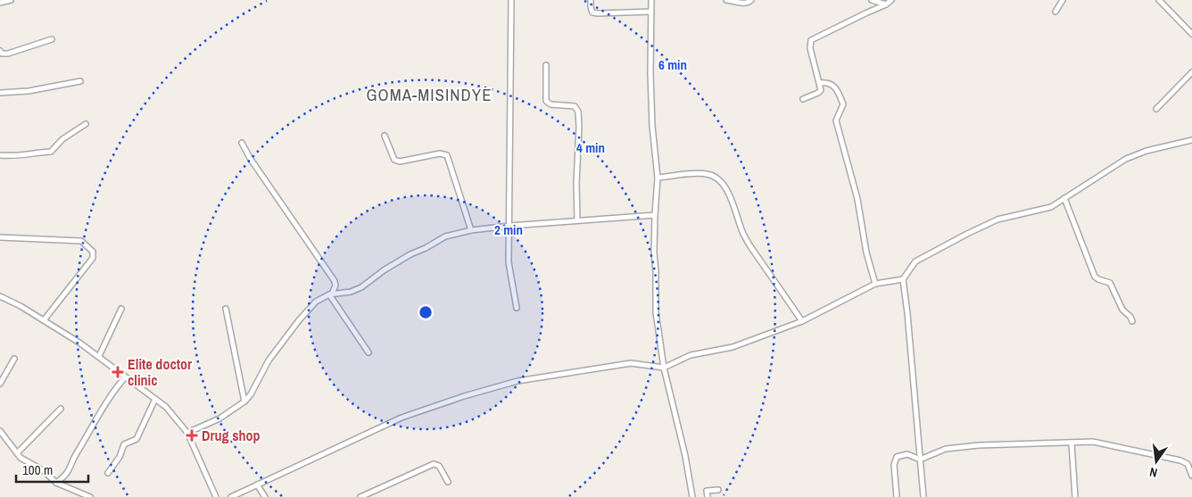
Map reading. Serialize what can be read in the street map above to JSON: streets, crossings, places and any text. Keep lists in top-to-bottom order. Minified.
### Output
{"districts":["GOMA-MISINDYE"],"places":{"health":["Elite doctor clinic","Drug shop"]},"scale_bar":"100 m","north":"bottom","rings":["6 min","4 min","2 min"]}
